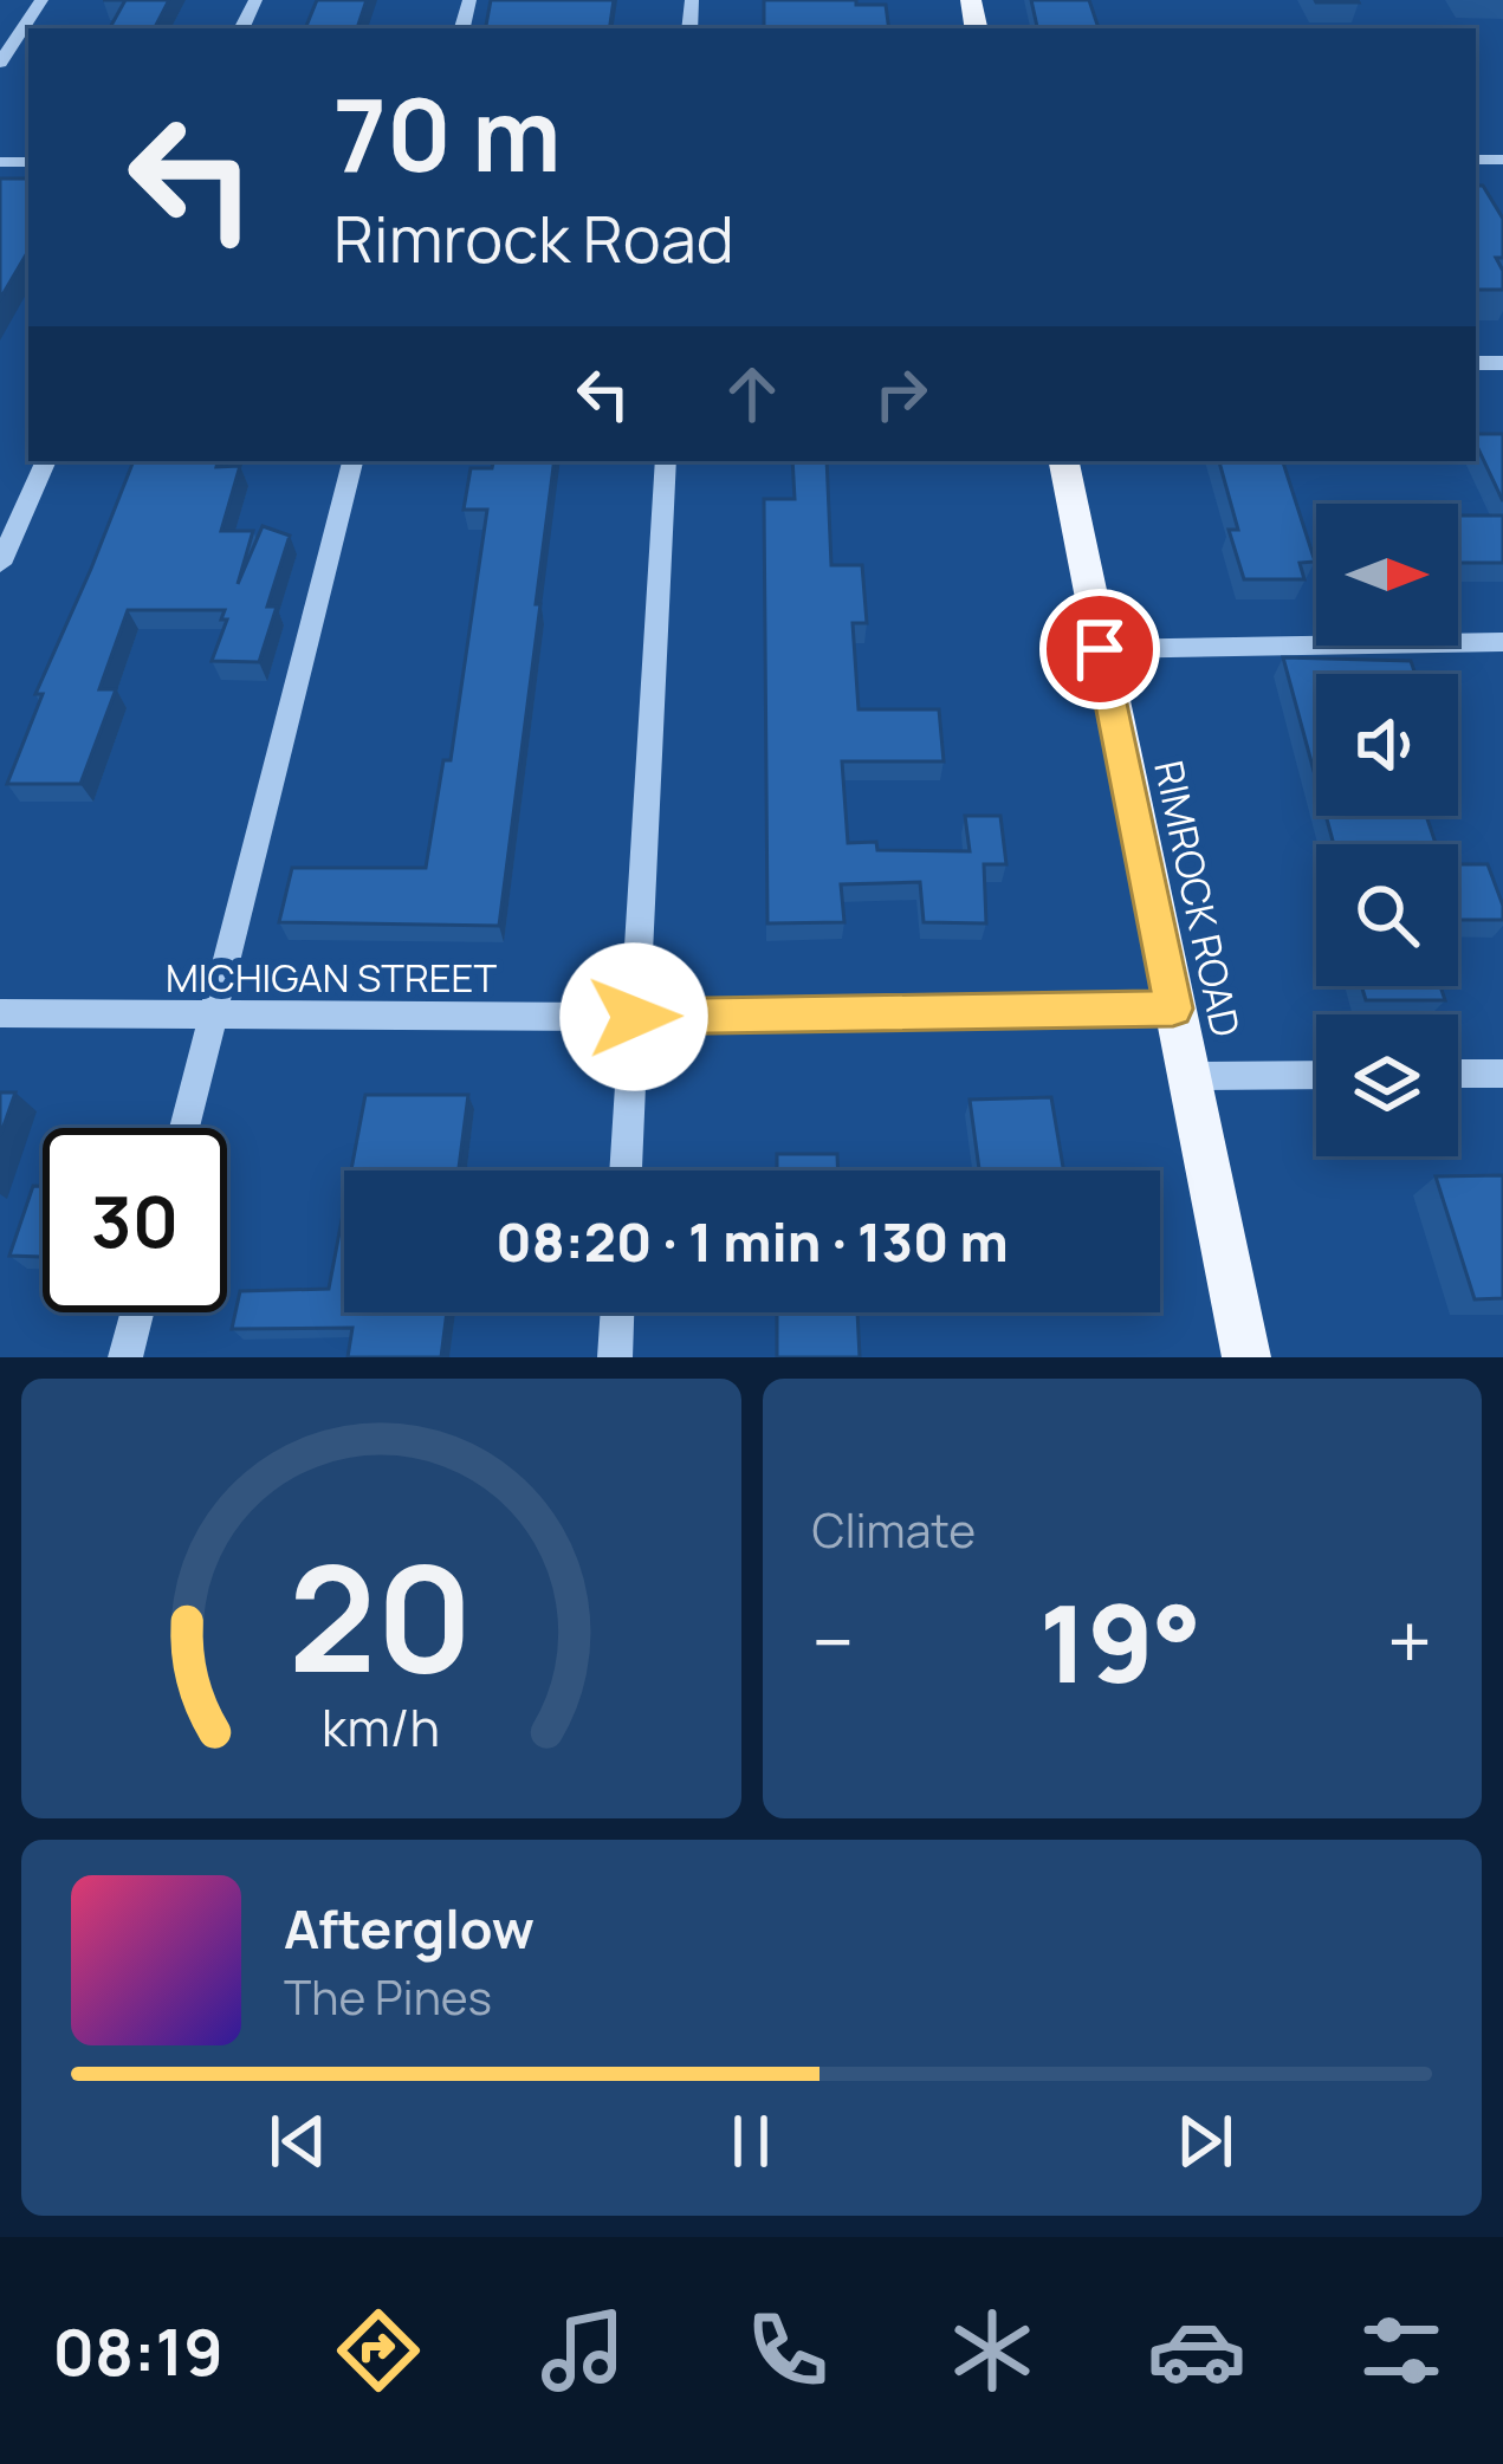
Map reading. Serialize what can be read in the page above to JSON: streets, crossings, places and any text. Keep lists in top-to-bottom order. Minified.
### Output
{"streets":{"main road":["RIMROCK ROAD"],"street":["MICHIGAN STREET"]},"crossings":[["RIMROCK ROAD","MICHIGAN STREET"]],"north":"right","page":{"turn":["70 m","Rimrock Road"],"limit":"30","trip":"08:20 · 1 min · 130 m","tile":"Climate","heat":["−","19°","+"],"song":["Afterglow","The Pines"],"tabs":"08:19","gauge":["20","km/h"]}}
